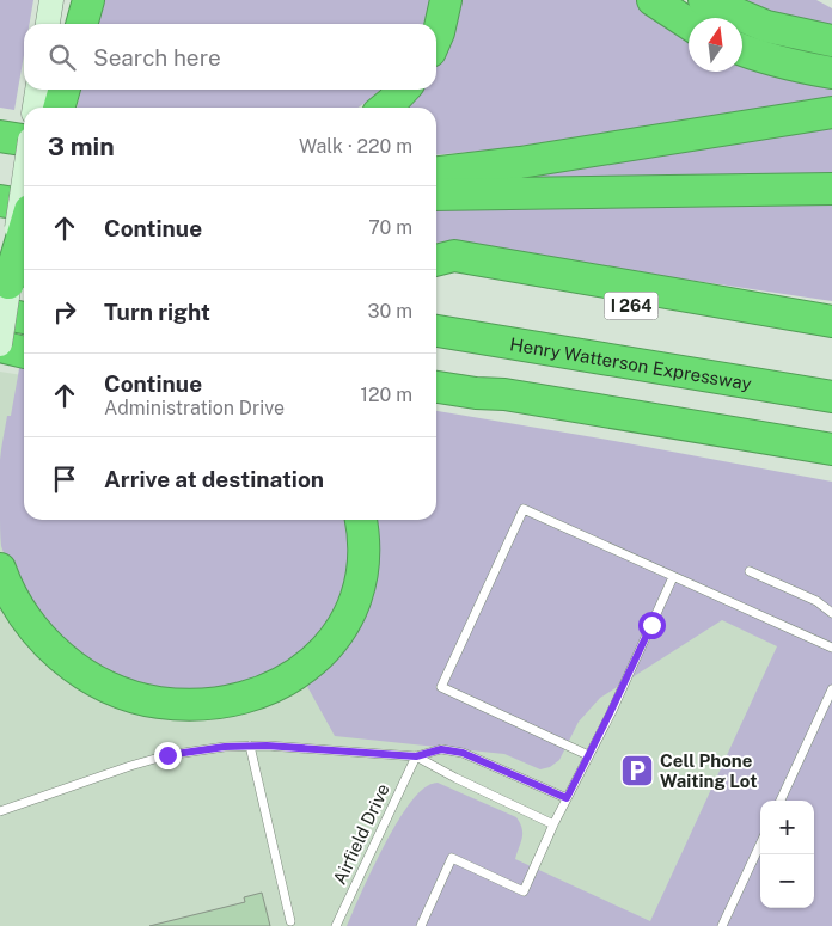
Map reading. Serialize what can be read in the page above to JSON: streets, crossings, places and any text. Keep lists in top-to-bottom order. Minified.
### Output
{"streets":{"highway":["I 264","Henry Watterson Expressway"],"lane":["Airfield Drive"]},"places":{"parking":["Cell Phone Waiting Lot"]},"north":"top","page":{"search":"Search here","heading":["3 min","Walk · 220 m"],"list":[["Continue","70 m"],["Turn right","30 m"],["Continue","Administration Drive","120 m"],"Arrive at destination"],"map_buttons":["+","−"]}}
